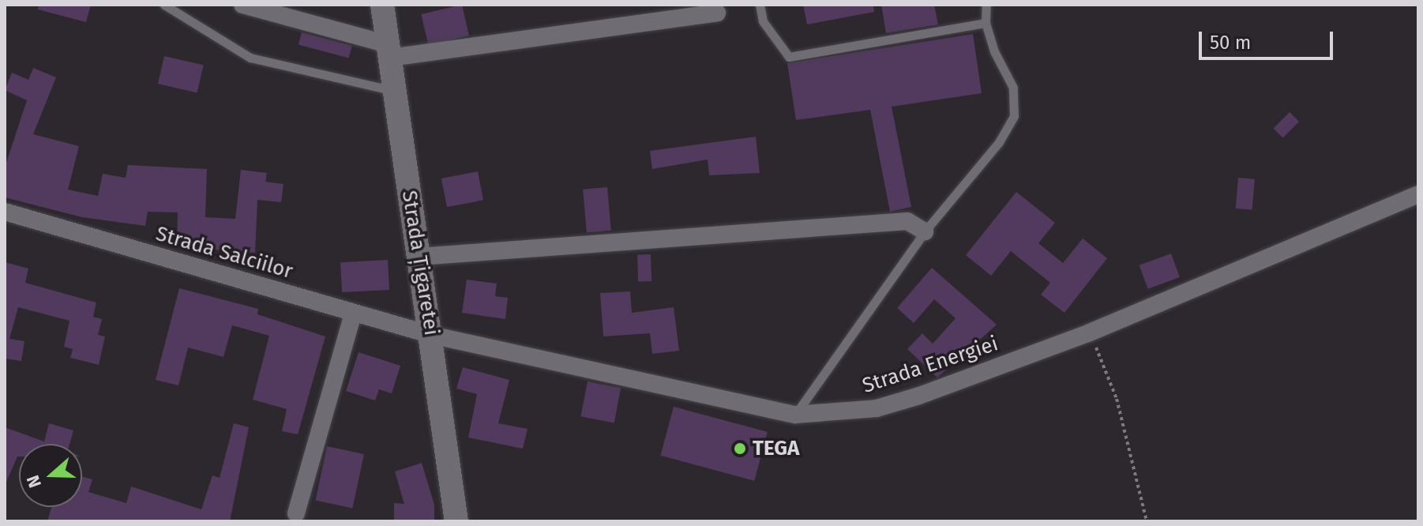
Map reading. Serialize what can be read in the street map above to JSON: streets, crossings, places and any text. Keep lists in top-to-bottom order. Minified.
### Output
{"streets":{"main road":["Strada Țigaretei"],"street":["Strada Salciilor","Strada Energiei"]},"crossings":[["Strada Salciilor","Strada Țigaretei"],["Strada Salciilor","Strada Energiei"],["Strada Țigaretei","Strada Energiei"]],"places":["TEGA"],"scale_bar":"50 m","north":"left"}
